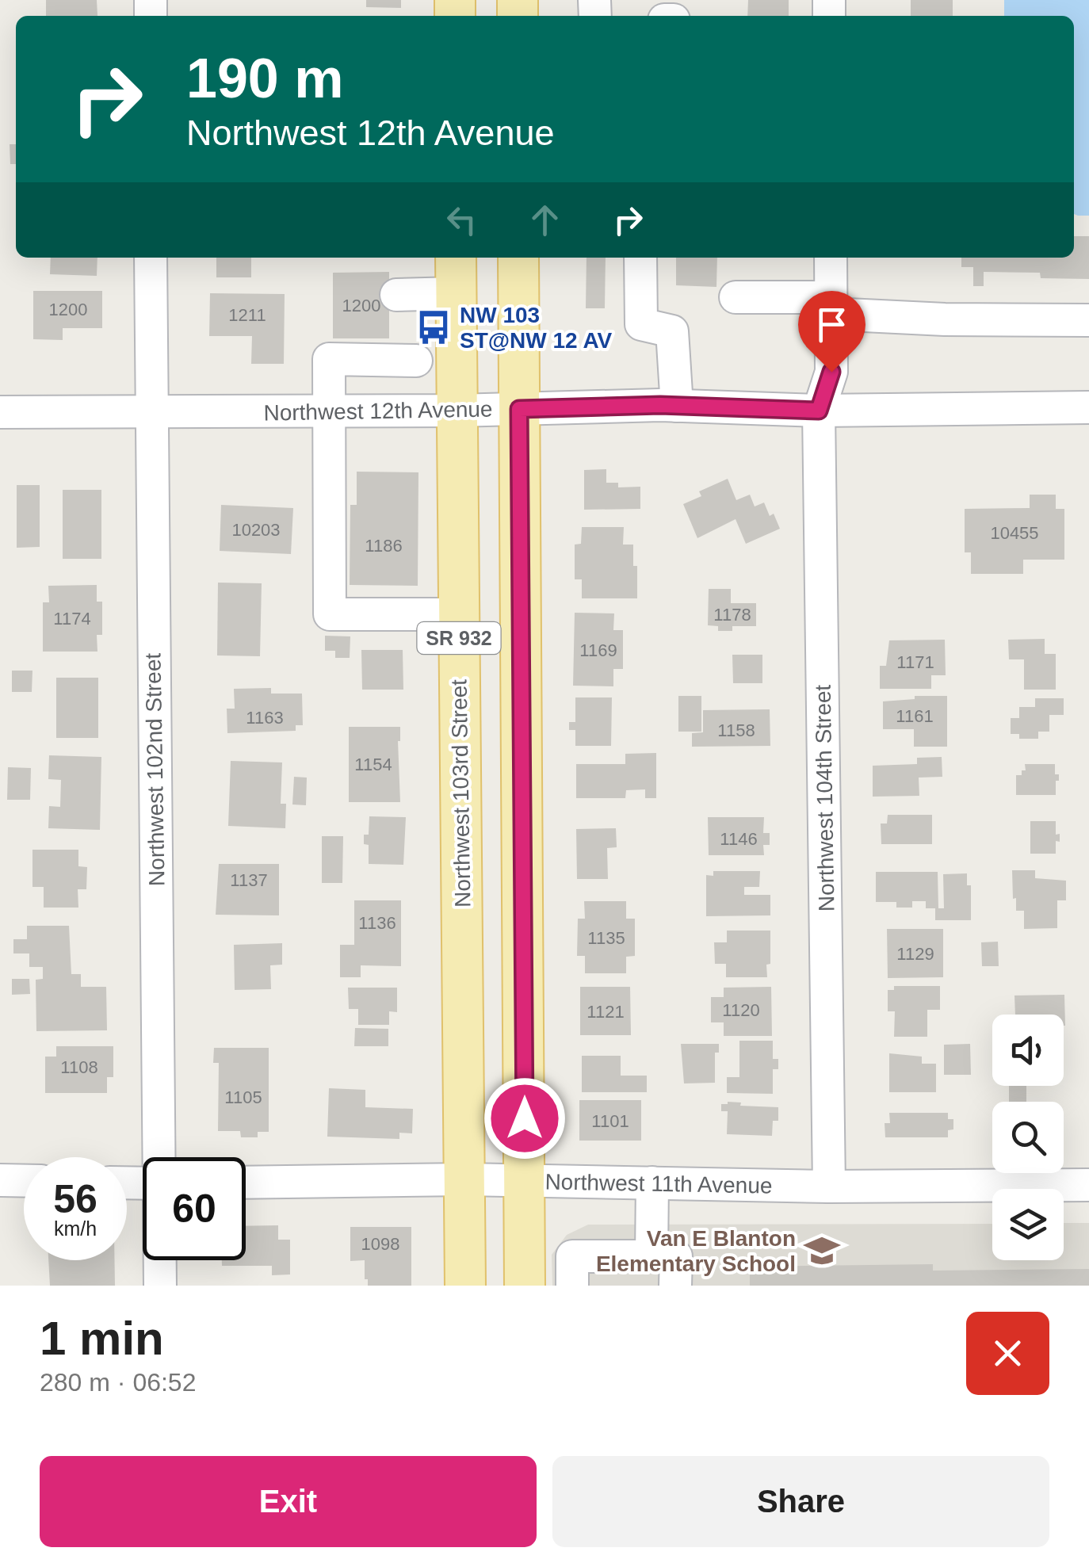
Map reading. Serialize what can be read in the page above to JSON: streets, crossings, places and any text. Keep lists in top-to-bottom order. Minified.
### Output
{"streets":{"main road":["SR 932","Northwest 103rd Street"],"street":["Northwest 12th Avenue","Northwest 102nd Street","Northwest 104th Street","Northwest 11th Avenue"]},"crossings":[["Northwest 12th Avenue","SR 932"],["Northwest 12th Avenue","Northwest 102nd Street"],["Northwest 12th Avenue","Northwest 103rd Street"],["Northwest 12th Avenue","Northwest 104th Street"],["SR 932","Northwest 11th Avenue"],["Northwest 103rd Street","Northwest 11th Avenue"],["Northwest 104th Street","Northwest 11th Avenue"]],"places":{"bus stop":["NW 103 ST@NW 12 AV"],"school or university":["Van E Blanton Elementary School"]},"house_numbers":["1200","1200","1211","10203","10455","1186","1178","1174","1169","1171","1161","1163","1158","1154","1146","1137","1136","1135","1129","1120","1121","1108","1105","1101","1098"],"page":{"turn":["190 m","Northwest 12th Avenue"],"speed":"56 km/h","limit":"60","heading":["1 min","280 m · 06:52"],"buttons":["Exit","Share"]}}
